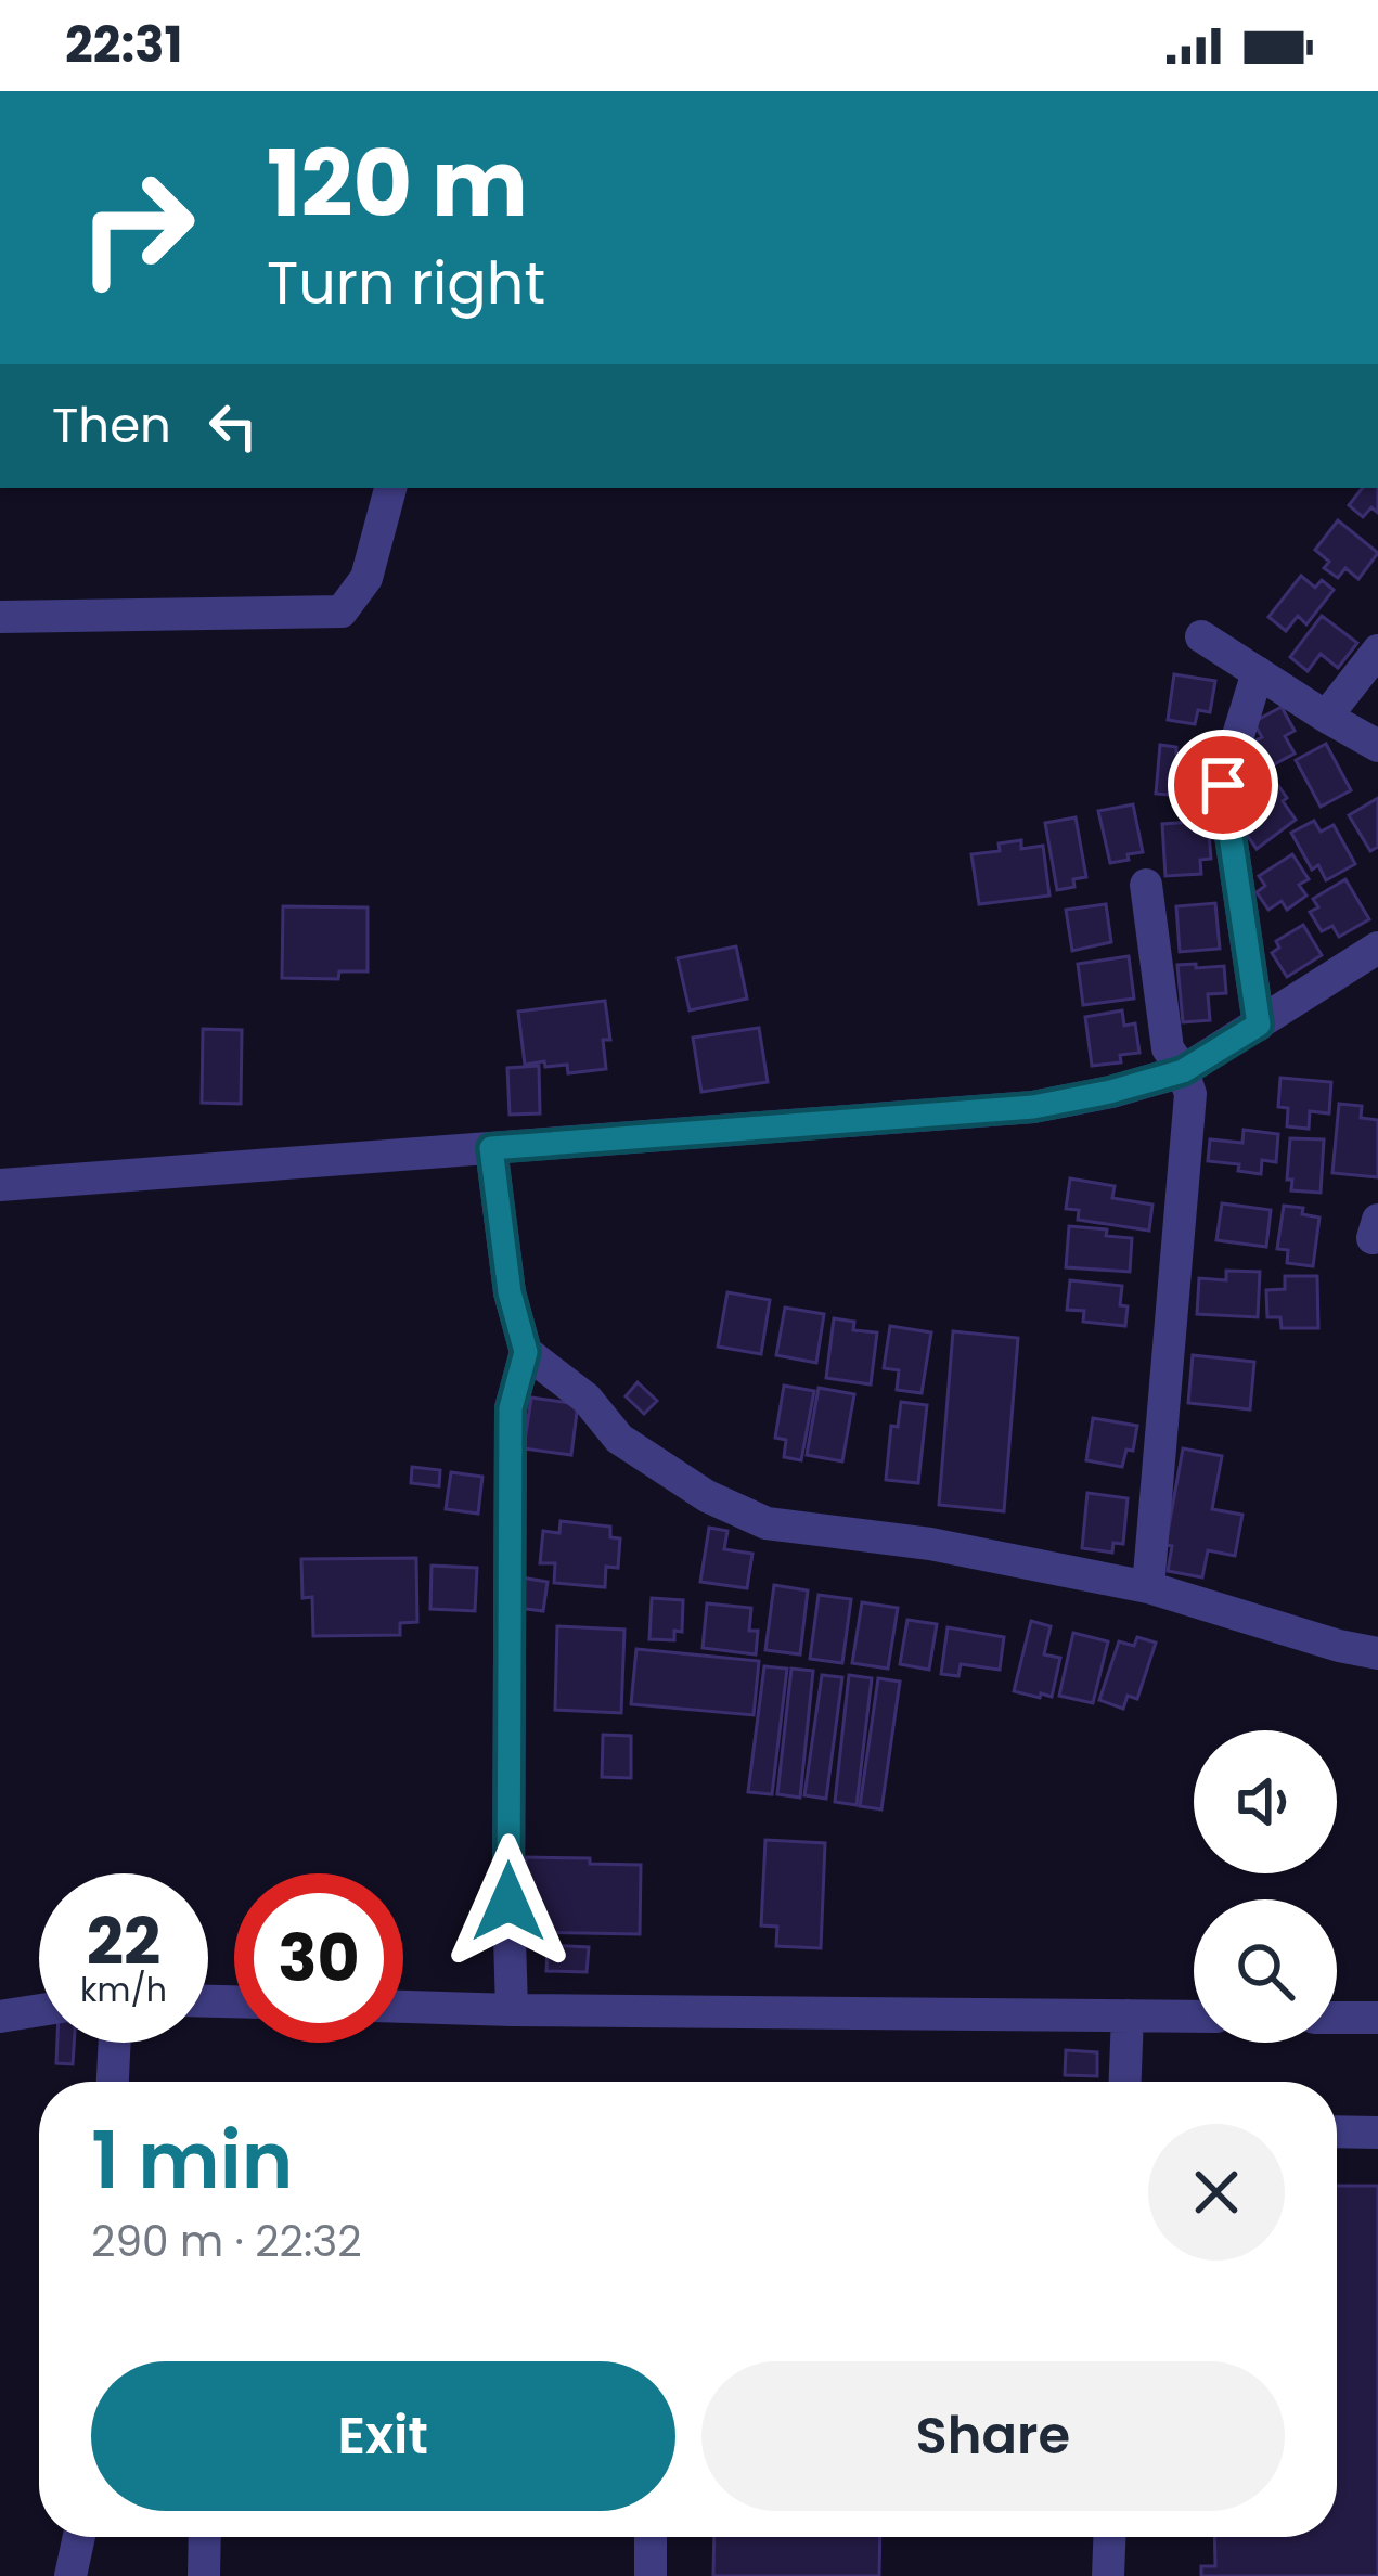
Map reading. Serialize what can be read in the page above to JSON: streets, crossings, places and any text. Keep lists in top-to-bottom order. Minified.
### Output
{"page":{"status":"22:31","turn":["120 m","Turn right"],"then":"Then","speed":"22 km/h","limit":"30","heading":["1 min","290 m · 22:32"],"buttons":["Exit","Share"]}}
